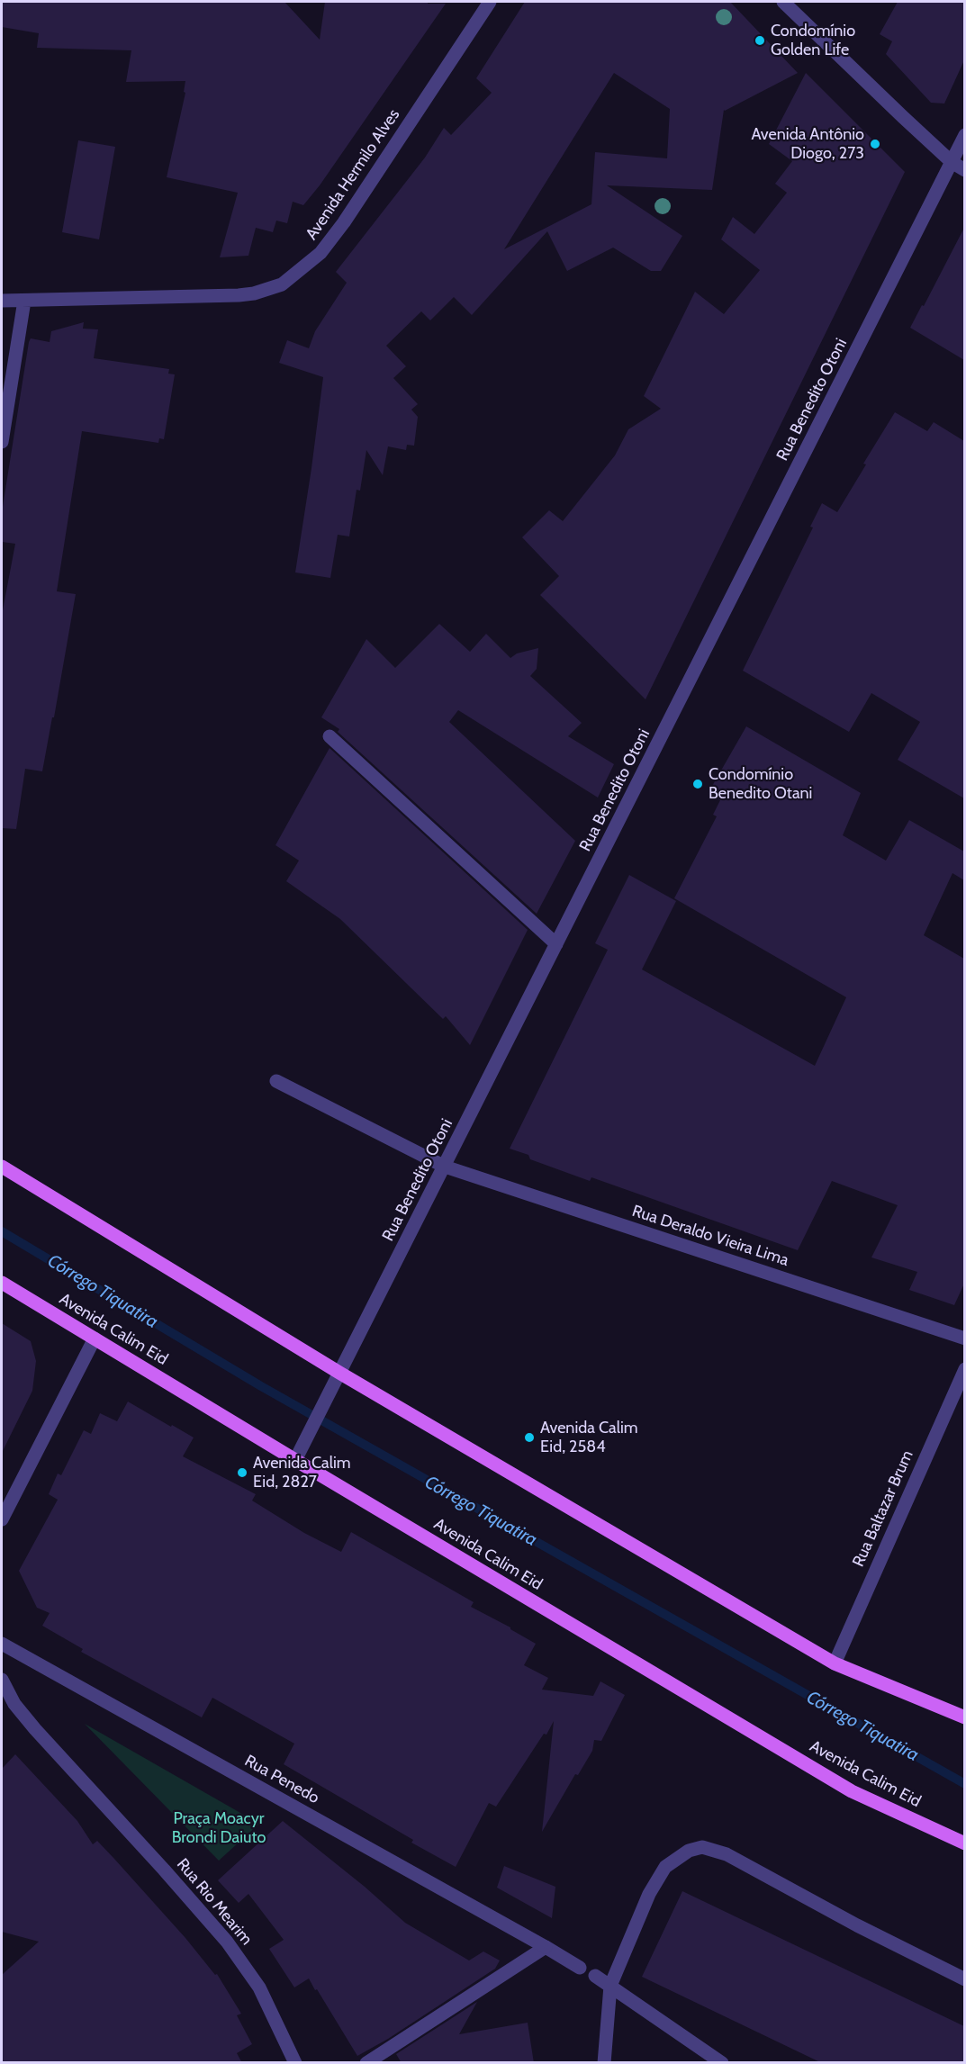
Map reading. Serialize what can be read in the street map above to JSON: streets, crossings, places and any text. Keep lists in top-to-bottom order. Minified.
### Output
{"streets":{"main road":["Avenida Calim Eid"],"street":["Avenida Hermilo Alves","Rua Benedito Otoni","Rua Deraldo Vieira Lima","Rua Baltazar Brum","Rua Penedo","Rua Rio Mearim"]},"crossings":[["Rua Benedito Otoni","Rua Deraldo Vieira Lima"],["Rua Benedito Otoni","Avenida Calim Eid"]],"water":["Córrego Tiquatira"],"parks":["Praça Moacyr Brondi Daiuto"],"places":["Condomínio Golden Life","Avenida Antônio Diogo, 273","Condomínio Benedito Otani","Avenida Calim Eid, 2584","Avenida Calim Eid, 2827"]}
